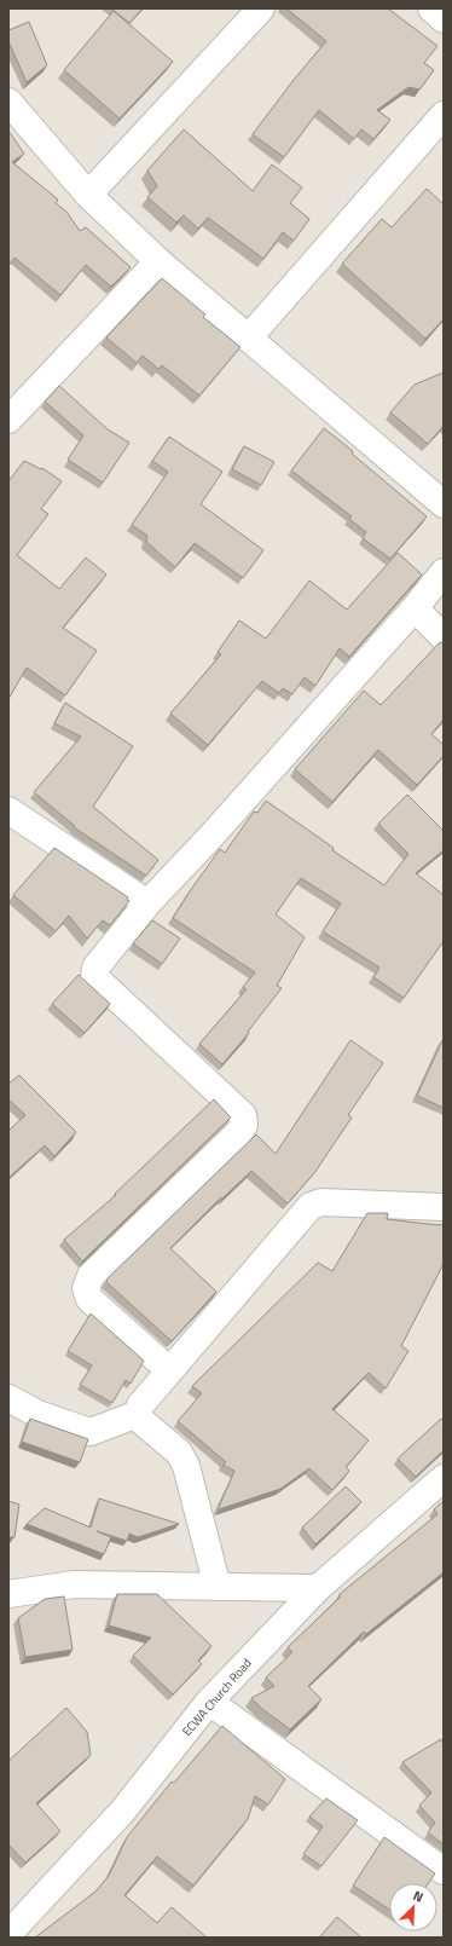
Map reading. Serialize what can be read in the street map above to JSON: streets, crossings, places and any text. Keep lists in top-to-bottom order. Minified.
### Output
{"streets":{"street":["ECWA Church Road"]},"north":"top right"}
